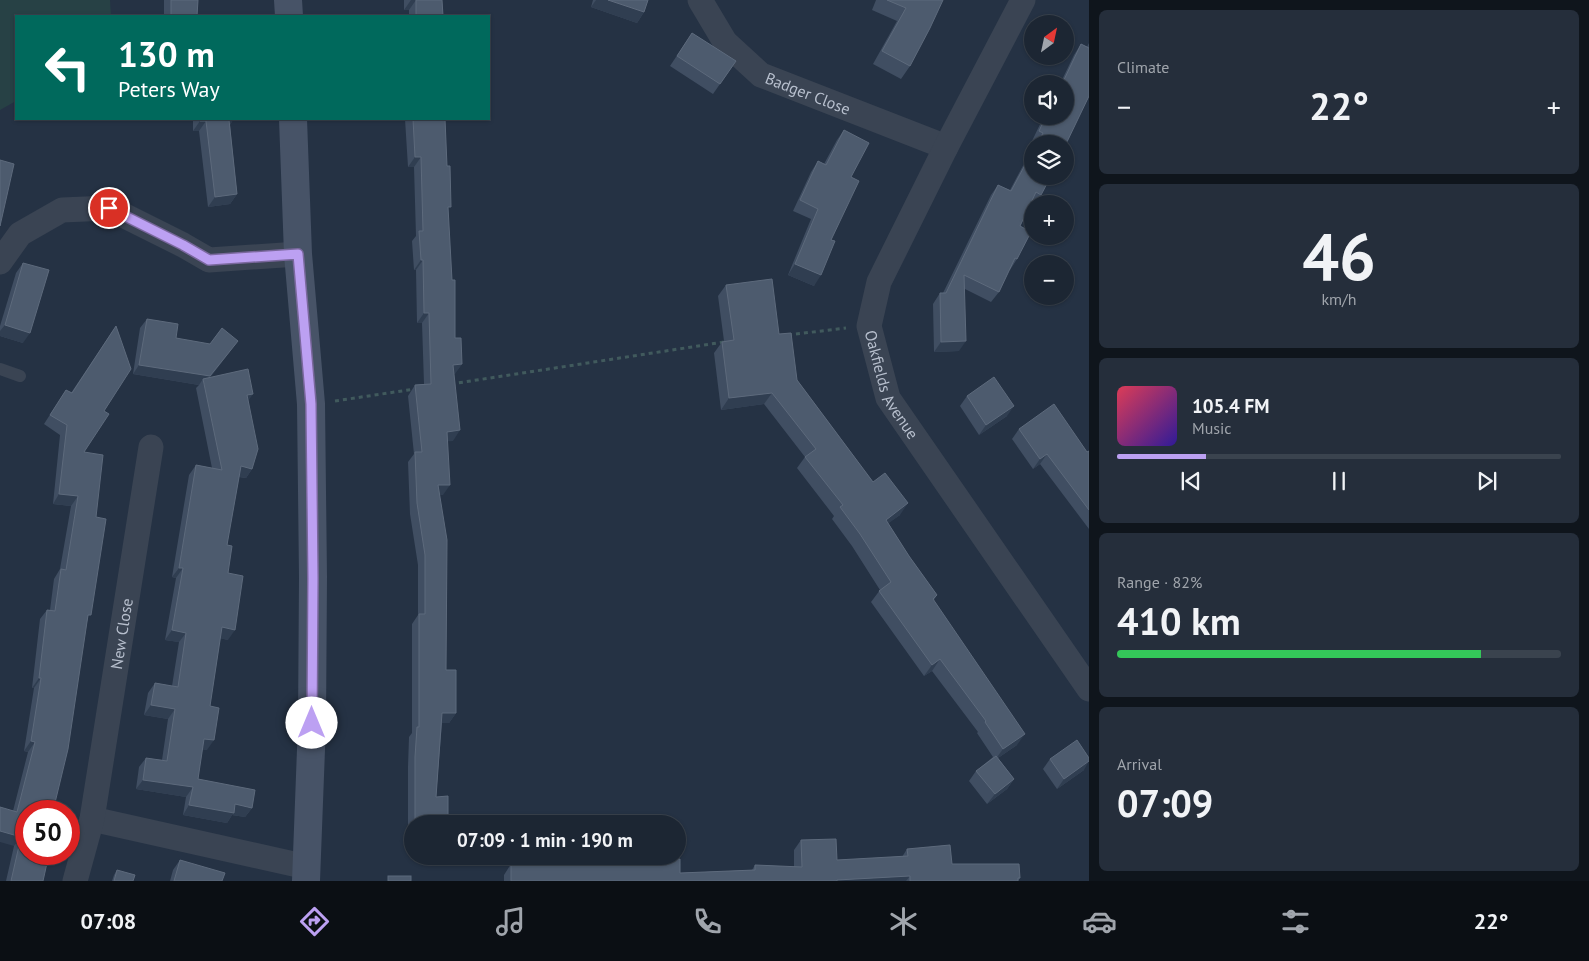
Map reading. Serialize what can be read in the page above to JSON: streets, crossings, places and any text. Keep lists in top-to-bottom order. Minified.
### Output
{"streets":{"street":["Badger Close","Oakfields Avenue","New Close"]},"crossings":[["Badger Close","Oakfields Avenue"]],"north":"top right","page":{"tile":["Climate",["46","km/h"],["Range · 82%","410 km"],["Arrival","07:09"]],"map_buttons":["+","−"],"turn":["130 m","Peters Way"],"heat":["−","22°","+"],"song":["105.4 FM","Music"],"limit":"50","trip":"07:09 · 1 min · 190 m","tabs":["07:08","22°"]}}
